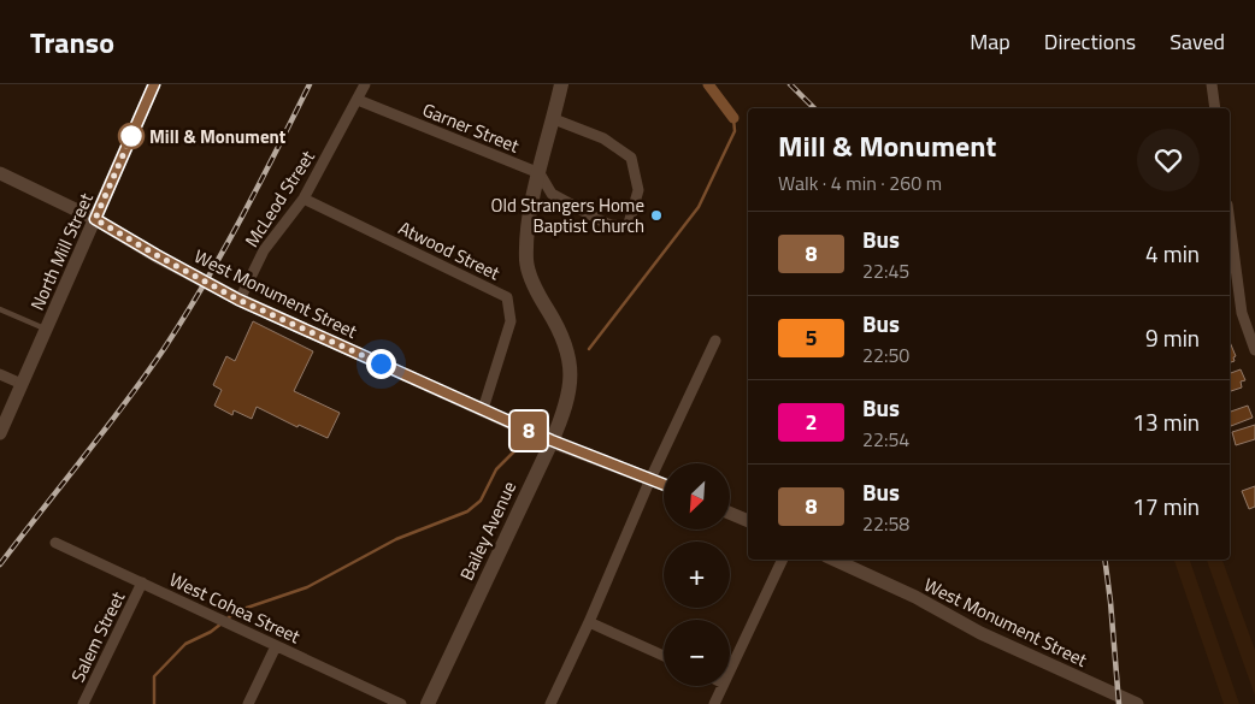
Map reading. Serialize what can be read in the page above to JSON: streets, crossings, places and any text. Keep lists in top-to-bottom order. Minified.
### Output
{"streets":{"main road":["Bailey Avenue"],"street":["Garner Street","McLeod Street","Atwood Street","North Mill Street","West Monument Street","West Cohea Street","Salem Street"]},"crossings":[["Garner Street","McLeod Street"],["Garner Street","Bailey Avenue"],["McLeod Street","Atwood Street"],["McLeod Street","West Monument Street"],["Atwood Street","West Monument Street"],["North Mill Street","West Monument Street"],["West Monument Street","Bailey Avenue"],["West Cohea Street","Salem Street"]],"places":["Mill & Monument","Old Strangers Home Baptist Church"],"lines":["bus line 8"],"north":"bottom left","page":{"header":"Transo","nav":["Map","Directions","Saved"],"on_map":"8","heading":["Mill & Monument","Walk · 4 min · 260 m"],"list":[{"mark":"8","name":"Bus","note":"22:45","value":"4 min"},{"mark":"5","name":"Bus","note":"22:50","value":"9 min"},{"mark":"2","name":"Bus","note":"22:54","value":"13 min"},{"mark":"8","name":"Bus","note":"22:58","value":"17 min"}],"map_buttons":["+","−"]}}
